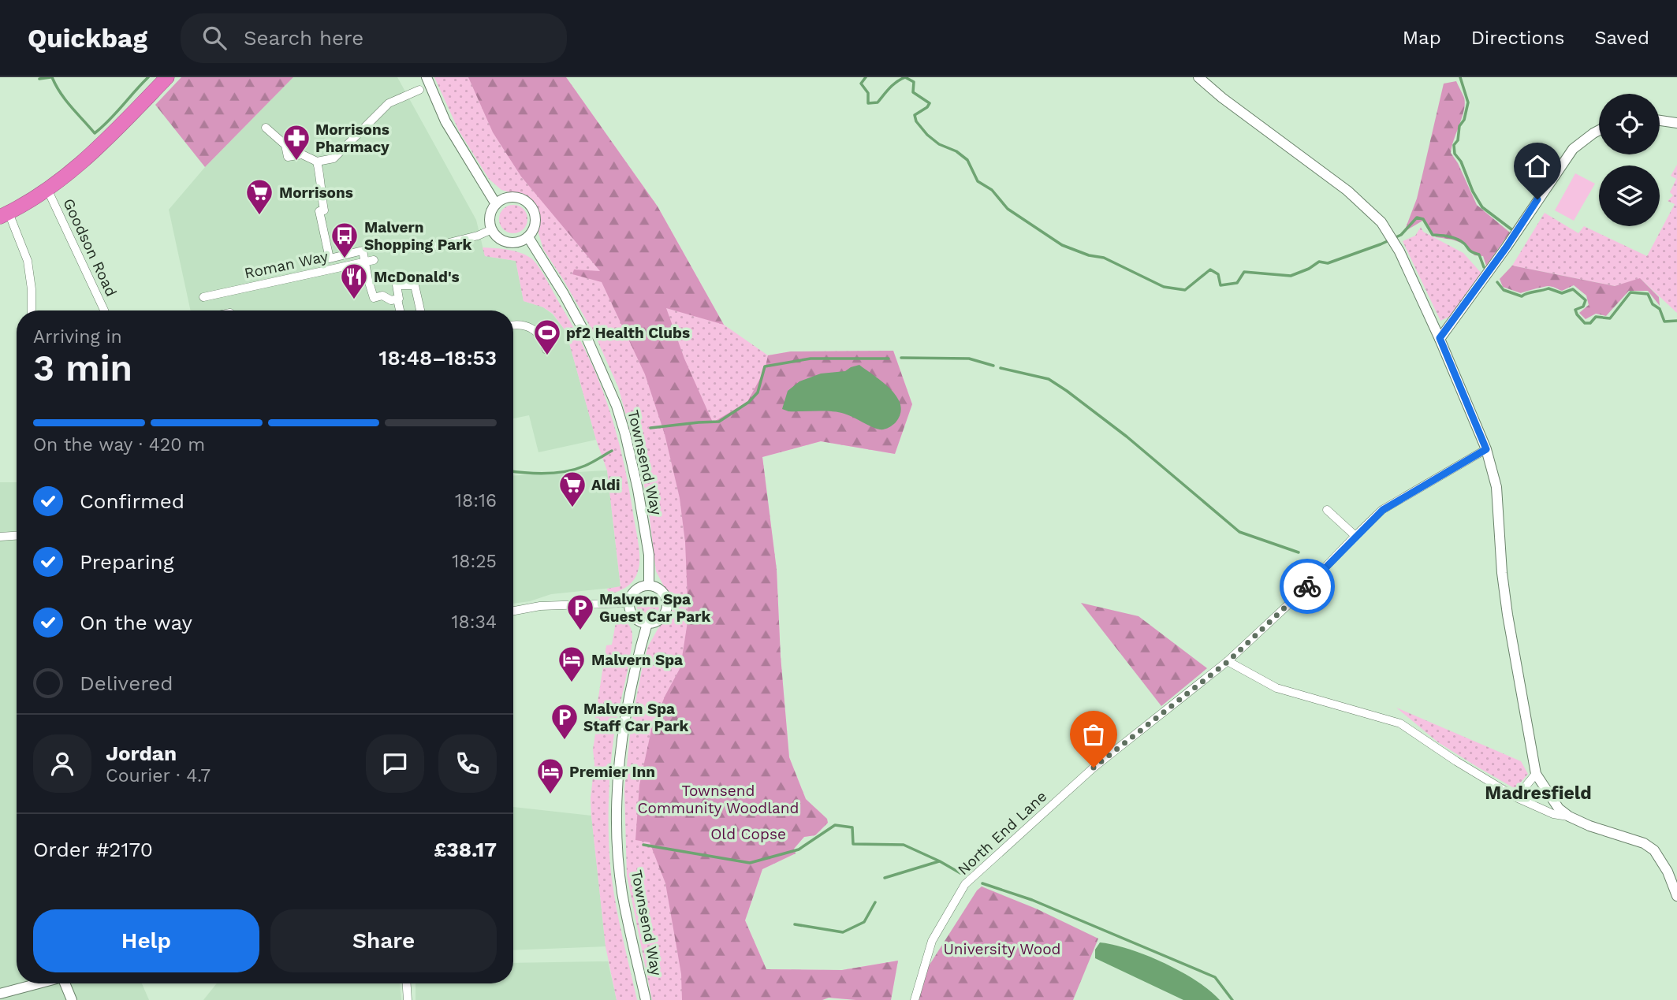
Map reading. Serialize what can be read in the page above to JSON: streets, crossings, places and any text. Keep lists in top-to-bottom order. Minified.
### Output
{"streets":{"street":["Goodson Road","Roman Way","Townsend Way","North End Lane"]},"districts":["Madresfield"],"parks":["Townsend Community Woodland","Old Copse","University Wood"],"places":{"pharmacy":["Morrisons Pharmacy"],"supermarket":["Morrisons","Aldi"],"bus stop":["Malvern Shopping Park"],"restaurant":["McDonald's"],"sports":["pf2 Health Clubs"],"parking":["Malvern Spa Guest Car Park","Malvern Spa Staff Car Park"],"hotel":["Malvern Spa","Premier Inn"]},"page":{"header":"Quickbag","search":"Search here","nav":["Map","Directions","Saved"],"heading":["3 min","Arriving in","18:48–18:53"],"panel":["Jordan","Courier · 4.7","Order #2170","£38.17"],"bar":"On the way · 420 m","list":[["Confirmed","18:16"],["Preparing","18:25"],["On the way","18:34"],"Delivered"],"buttons":["Help","Share"]}}
